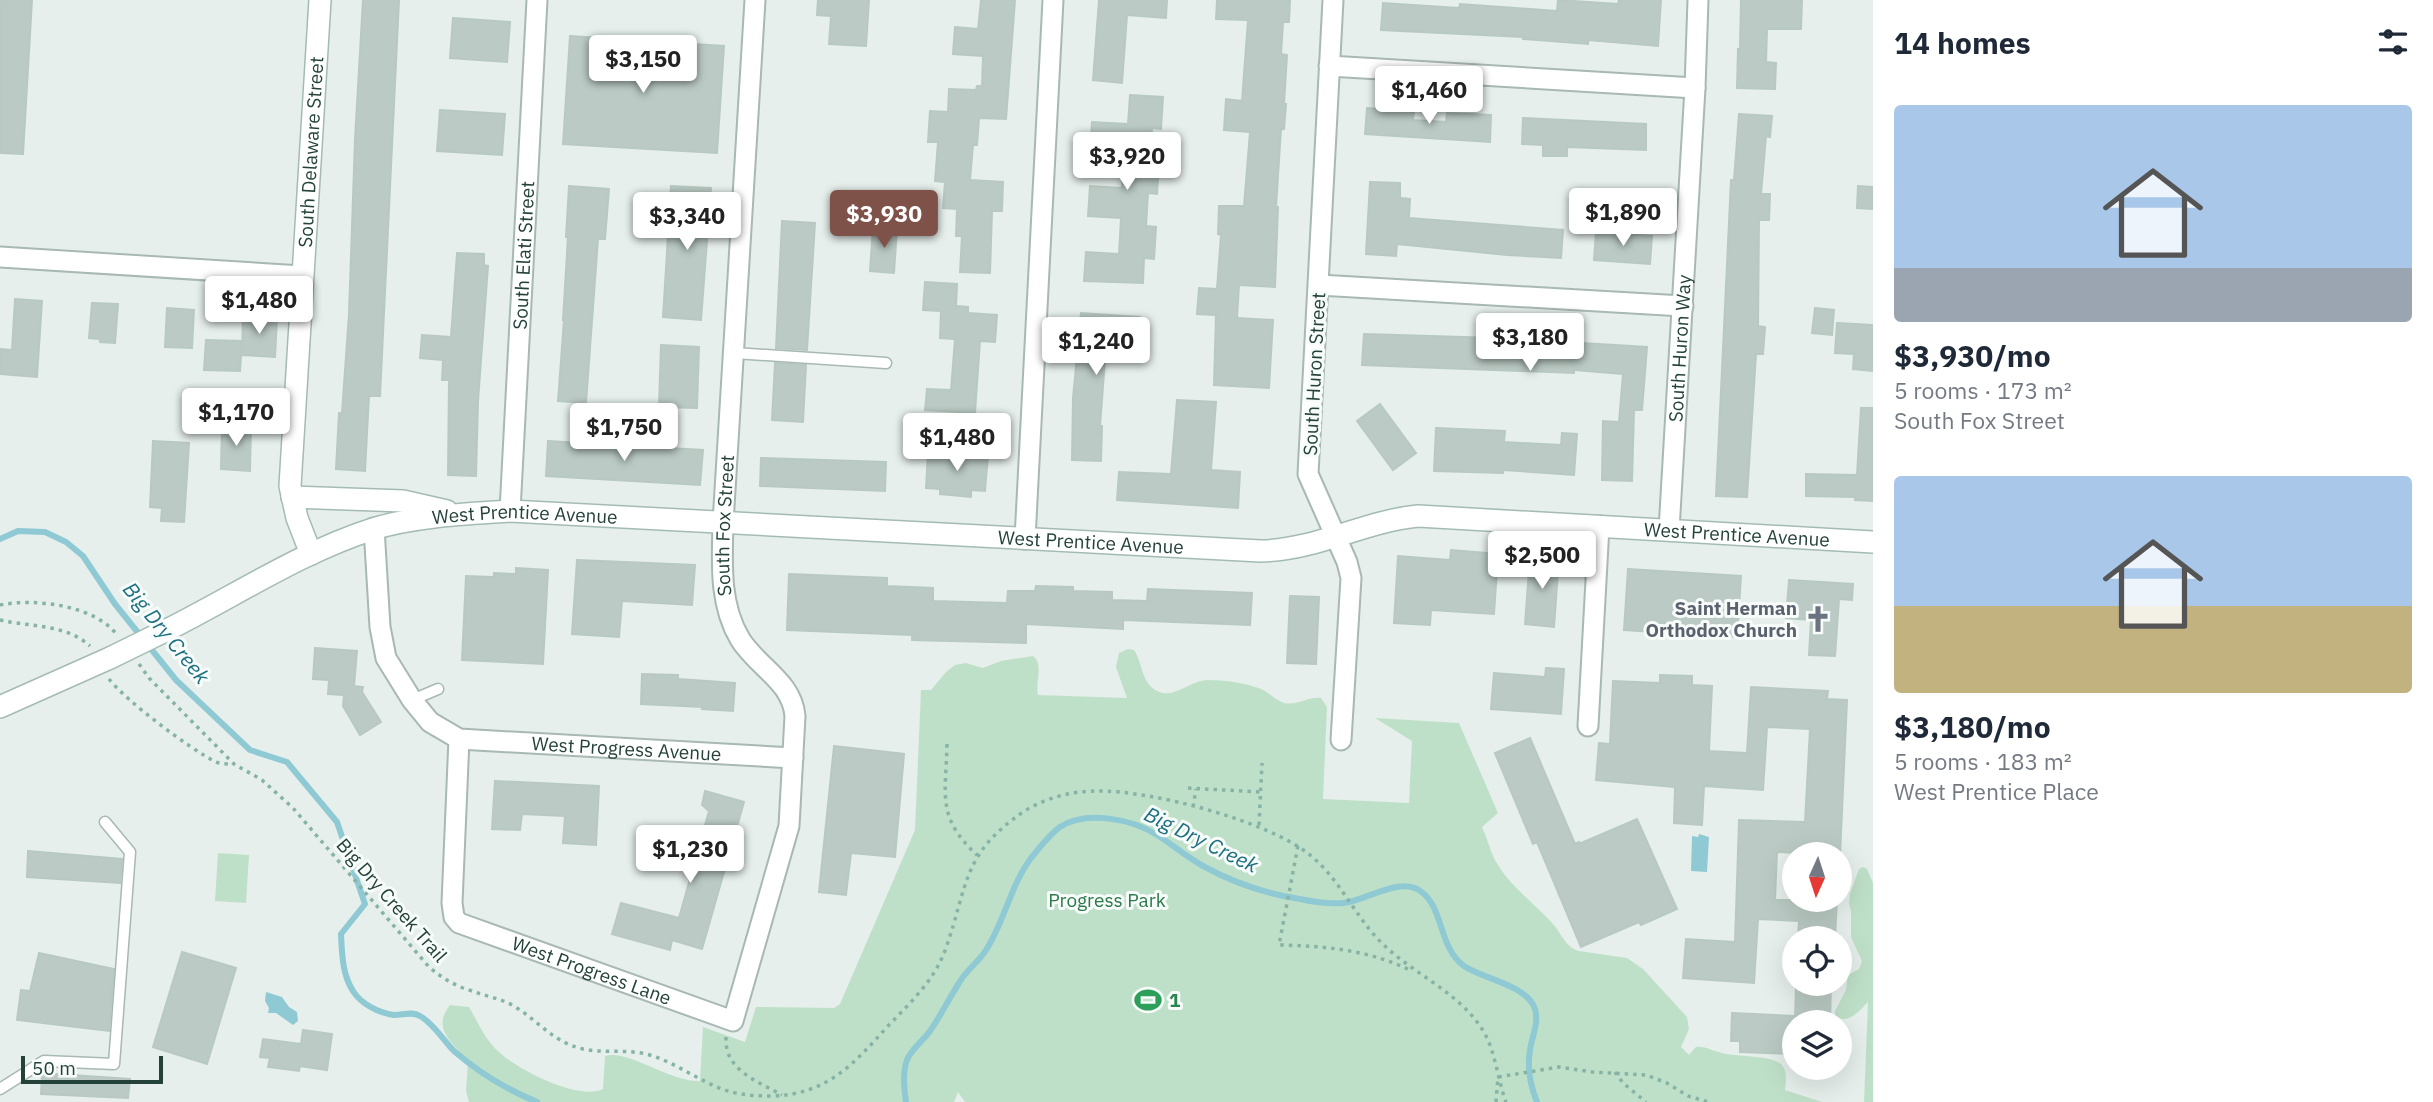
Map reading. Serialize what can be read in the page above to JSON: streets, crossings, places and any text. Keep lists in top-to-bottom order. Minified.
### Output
{"streets":{"street":["South Delaware Street","South Elati Street","South Huron Way","South Huron Street","West Prentice Avenue","South Fox Street","West Progress Avenue","West Progress Lane"],"path":["Big Dry Creek Trail"]},"crossings":[["South Delaware Street","West Prentice Avenue"],["South Elati Street","West Prentice Avenue"],["South Huron Way","West Prentice Avenue"],["South Huron Street","West Prentice Avenue"],["West Prentice Avenue","South Fox Street"],["West Prentice Avenue","Big Dry Creek Trail"],["South Fox Street","West Progress Avenue"],["South Fox Street","West Progress Lane"],["West Progress Avenue","West Progress Lane"]],"water":["Big Dry Creek"],"parks":["Progress Park"],"places":{"church":["Saint Herman Orthodox Church"],"sports":["1"]},"scale_bar":"50 m","north":"bottom","page":{"heading":"14 homes","price":["$3,150","$1,460","$3,920","$1,890","$3,930","$3,340","$1,480","$3,180","$1,240","$1,170","$1,750","$1,480","$2,500","$1,230"],"list":[{"name":"$3,930/mo","note":"5 rooms · 173 m² · South Fox Street"},{"name":"$3,180/mo","note":"5 rooms · 183 m² · West Prentice Place"}],"scale":"50 m"}}
